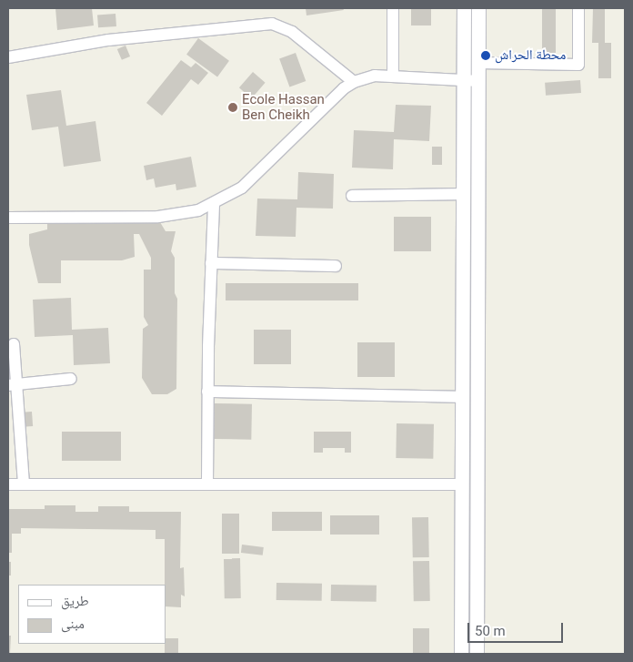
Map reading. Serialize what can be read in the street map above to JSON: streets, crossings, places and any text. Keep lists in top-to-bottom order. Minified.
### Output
{"places":["محطة الحراش","Ecole Hassan Ben Cheikh"],"legend":["طريق","مبنى"],"scale_bar":"50 m"}
